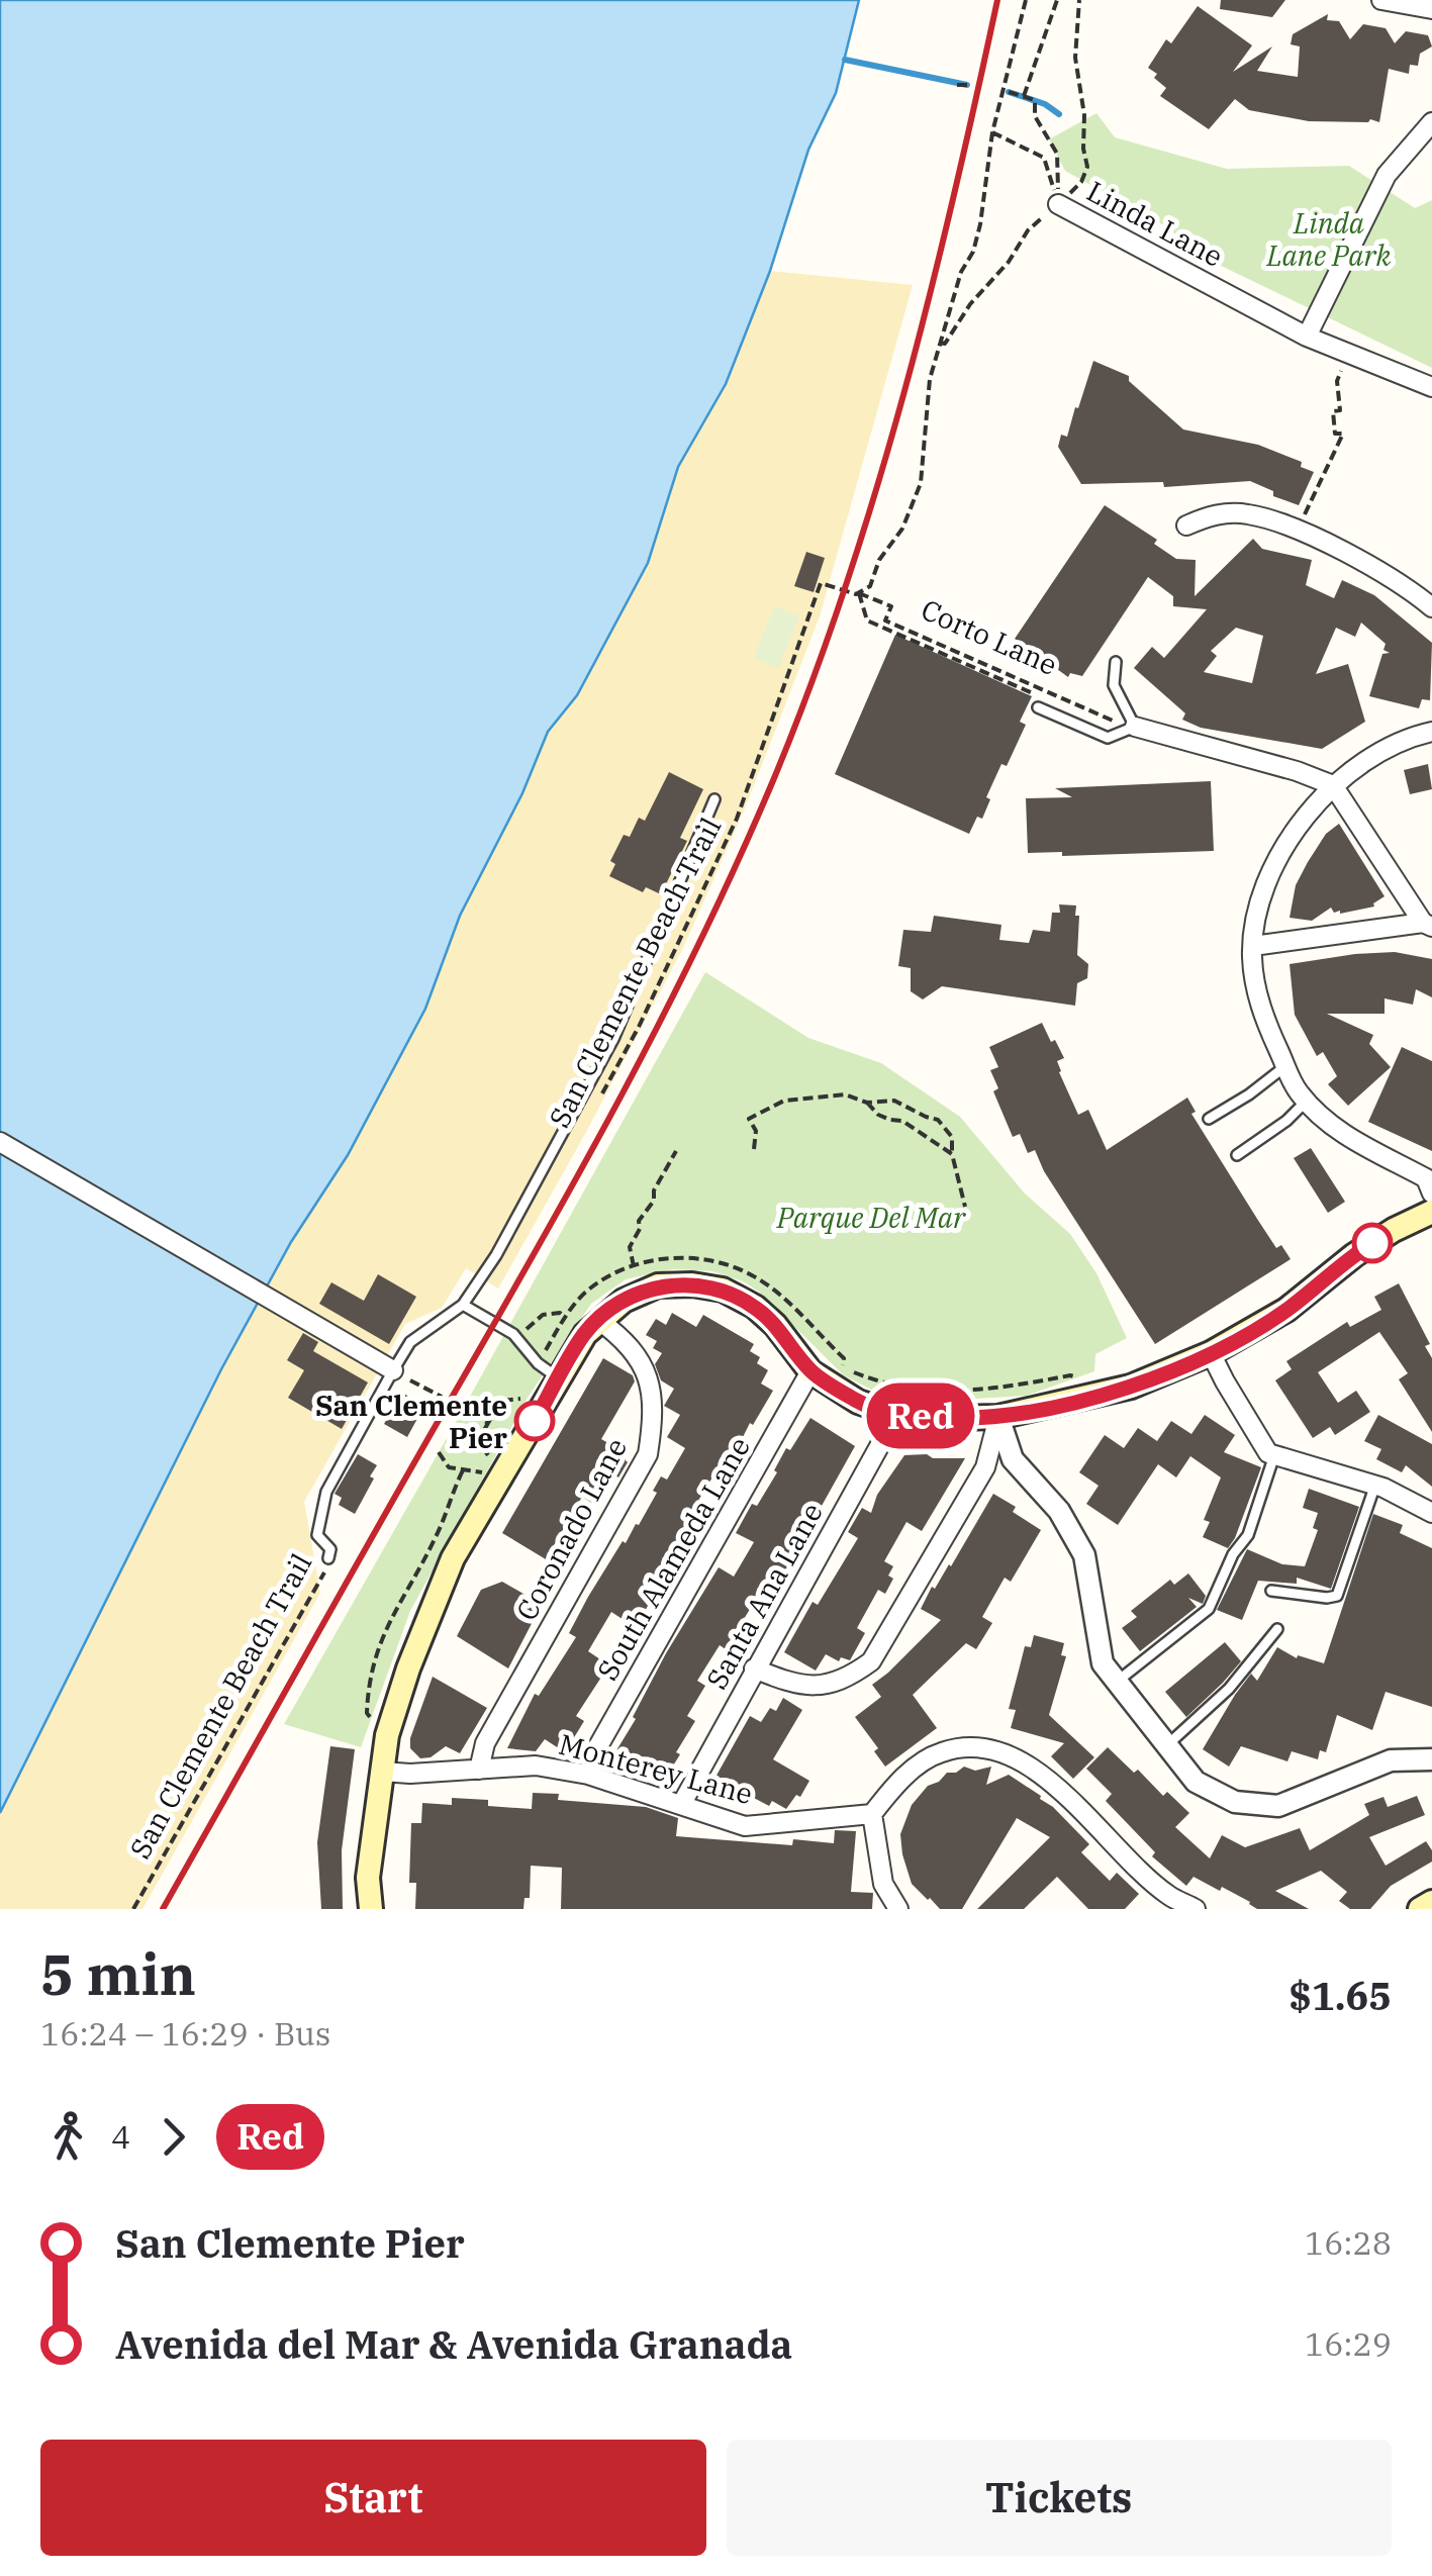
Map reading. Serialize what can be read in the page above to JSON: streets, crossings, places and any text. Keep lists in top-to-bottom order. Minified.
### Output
{"streets":{"street":["Linda Lane","Coronado Lane","South Alameda Lane","Santa Ana Lane","Monterey Lane"],"lane":["San Clemente Beach Trail"],"path":["Corto Lane"]},"crossings":[["Corto Lane","San Clemente Beach Trail"],["Coronado Lane","Monterey Lane"],["South Alameda Lane","Monterey Lane"],["Santa Ana Lane","Monterey Lane"]],"parks":["Linda Lane Park","Parque Del Mar"],"places":["San Clemente Pier"],"lines":["bus line Red"],"page":{"on_map":"Red","heading":["5 min","16:24 – 16:29 · Bus","$1.65"],"legs":["4","Red"],"list":[{"name":"San Clemente Pier","value":"16:28"},{"name":"Avenida del Mar & Avenida Granada","value":"16:29"}],"buttons":["Start","Tickets"]}}
